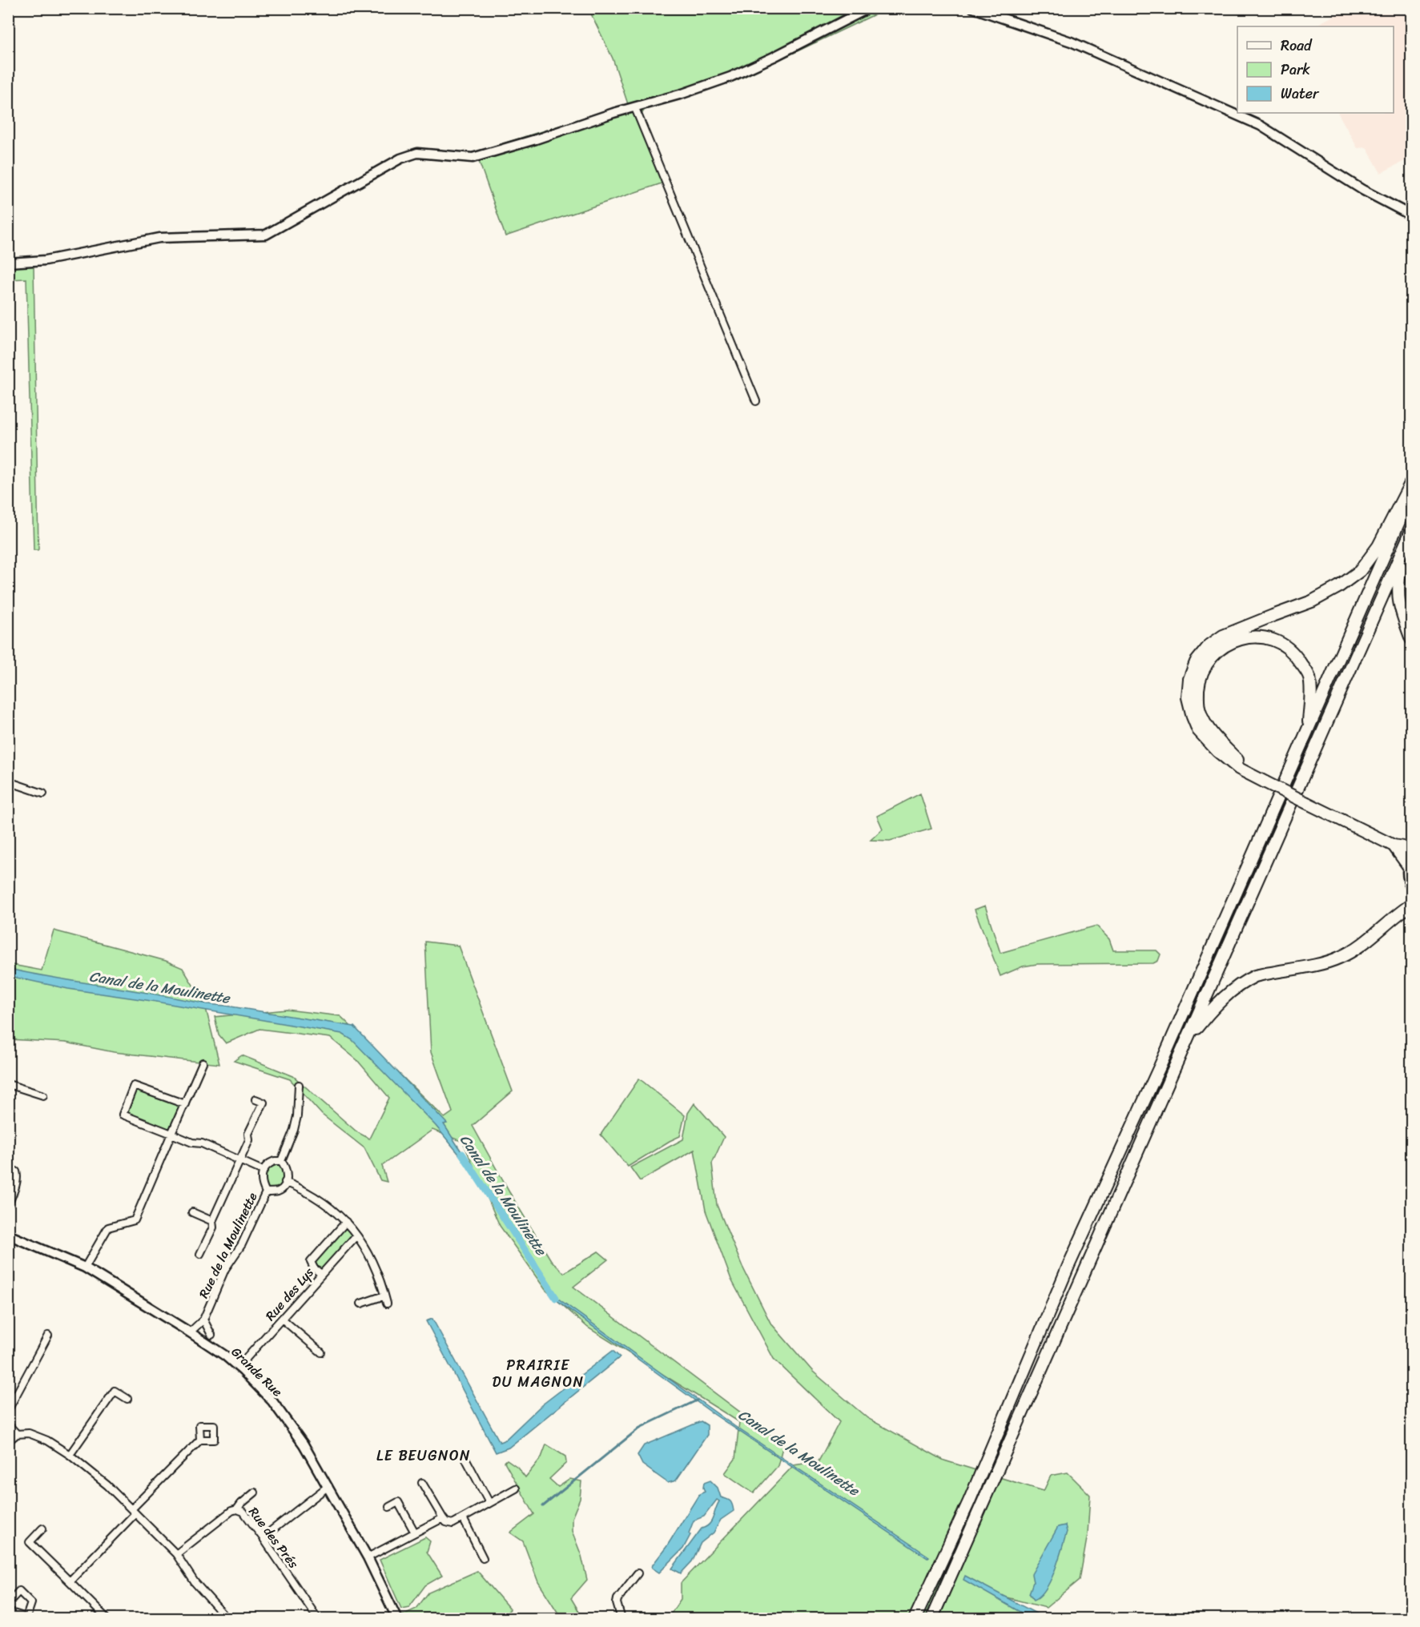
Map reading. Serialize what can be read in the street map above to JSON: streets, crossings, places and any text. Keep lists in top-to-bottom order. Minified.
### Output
{"streets":{"street":["Rue de la Moulinette","Rue des Lys","Grande Rue","Rue des Prés"]},"crossings":[["Rue des Lys","Grande Rue"]],"districts":["PRAIRIE DU MAGNON","LE BEUGNON"],"water":["Canal de la Moulinette"],"legend":["Road","Park","Water"]}
